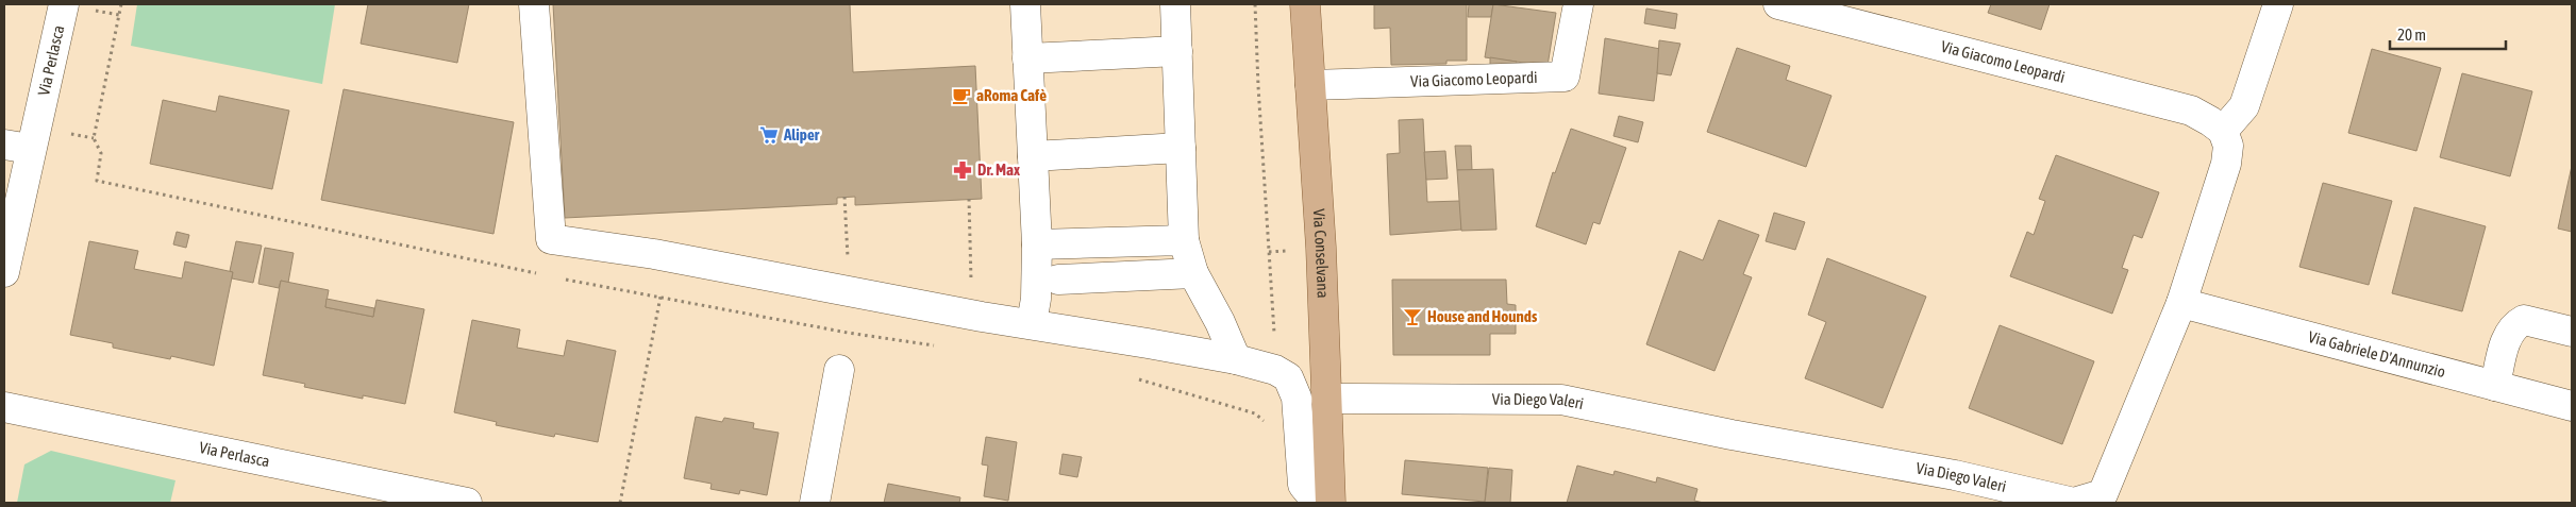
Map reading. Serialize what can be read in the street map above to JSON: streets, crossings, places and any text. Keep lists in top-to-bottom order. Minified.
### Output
{"streets":{"main road":["Via Conselvana"],"street":["Via Perlasca","Via Giacomo Leopardi","Via Gabriele D'Annunzio","Via Diego Valeri"]},"crossings":[["Via Giacomo Leopardi","Via Conselvana"],["Via Giacomo Leopardi","Via Diego Valeri"],["Via Conselvana","Via Diego Valeri"],["Via Gabriele D'Annunzio","Via Diego Valeri"]],"places":{"cafe":["aRoma Cafè"],"supermarket":["Aliper"],"pharmacy":["Dr. Max"],"bar":["House and Hounds"]},"scale_bar":"20 m"}
